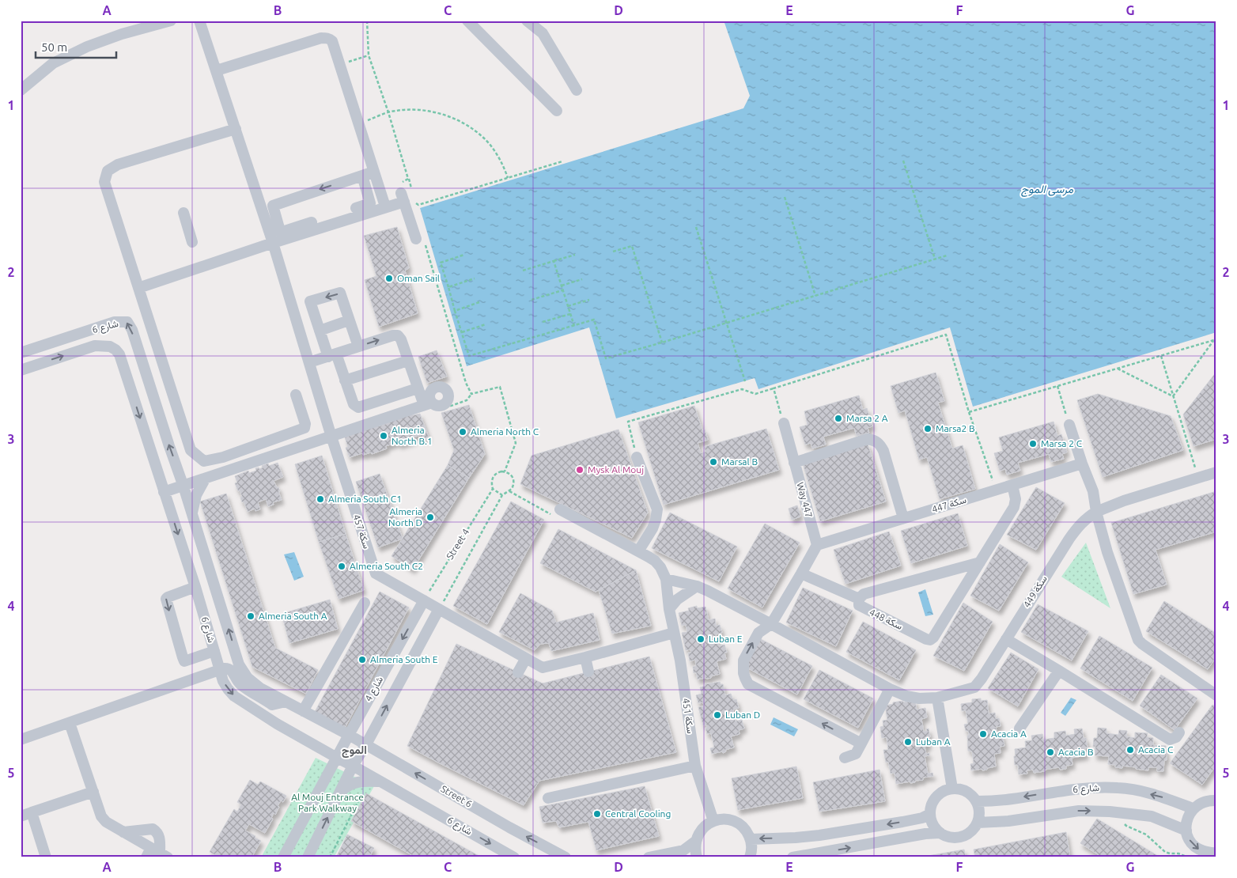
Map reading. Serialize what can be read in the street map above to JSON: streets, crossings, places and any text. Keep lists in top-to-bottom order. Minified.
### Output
{"streets":{"street":["شارع 6","Way 447","سكة 447","سكة 457","سكة 449","سكة 448","شارع 4","سكة 451","Street 6"],"path":["Street 4"]},"crossings":[["شارع 6","شارع 4"],["شارع 6","Street 6"],["Way 447","سكة 447"],["سكة 447","سكة 448"],["سكة 457","Street 4"],["سكة 457","شارع 4"],["سكة 457","سكة 451"],["Street 4","شارع 4"],["سكة 449","سكة 451"],["شارع 4","Street 6"]],"one_way":["Street 6"],"districts":["الموج"],"water":["مرسى الموج"],"parks":["Al Mouj Entrance Park Walkway"],"places":["Oman Sail","Marsa 2 A","Marsa2 B","Almeria North C","Almeria North B.1","Marsa 2 C","Marsal B","Mysk Al Mouj","Almeria South C1","Almeria North D","Almeria South C2","Almeria South A","Luban E","Almeria South E","Luban D","Acacia A","Luban A","Acacia C","Acacia B","Central Cooling"],"scale_bar":"50 m","grid":{"columns":["A","B","C","D","E","F","G"],"rows":["1","2","3","4","5"]}}
